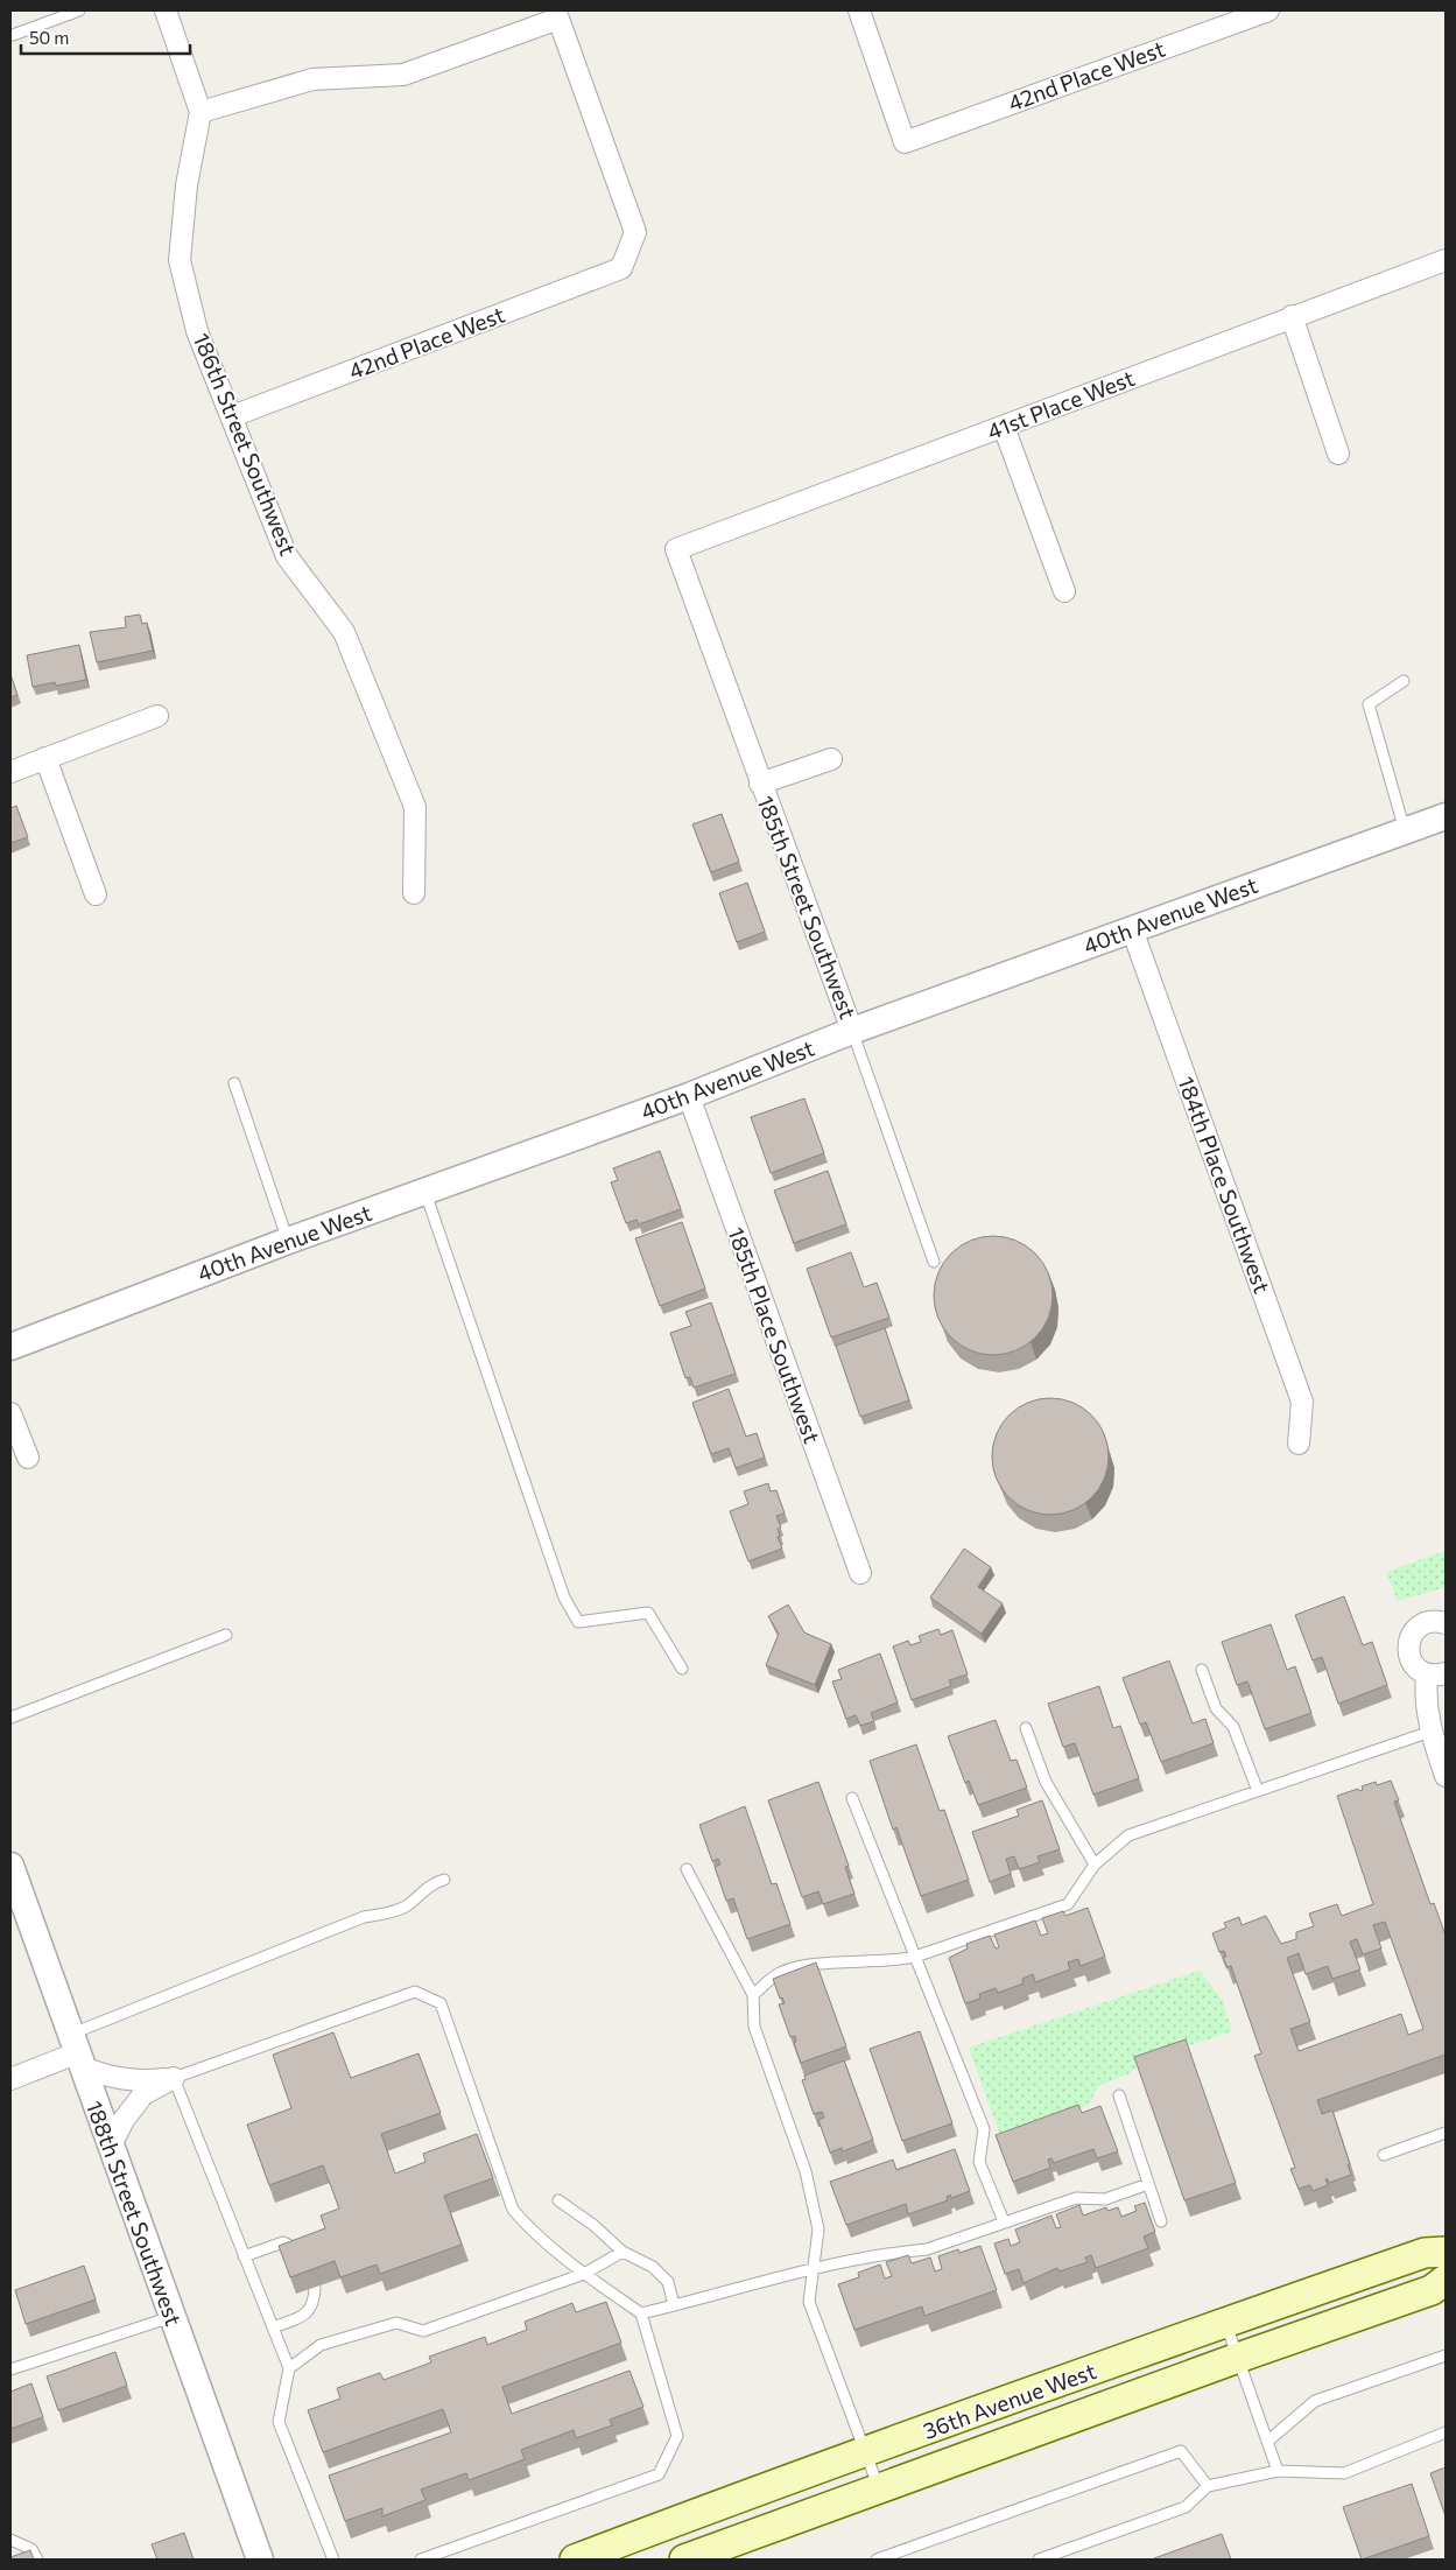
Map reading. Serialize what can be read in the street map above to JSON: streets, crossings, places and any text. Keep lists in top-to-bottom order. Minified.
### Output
{"streets":{"main road":["36th Avenue West"],"street":["42nd Place West","41st Place West","186th Street Southwest","185th Street Southwest","40th Avenue West","184th Place Southwest","185th Place Southwest","188th Street Southwest"]},"crossings":[["42nd Place West","186th Street Southwest"],["41st Place West","185th Street Southwest"],["185th Street Southwest","40th Avenue West"],["40th Avenue West","184th Place Southwest"],["40th Avenue West","185th Place Southwest"]],"scale_bar":"50 m"}
